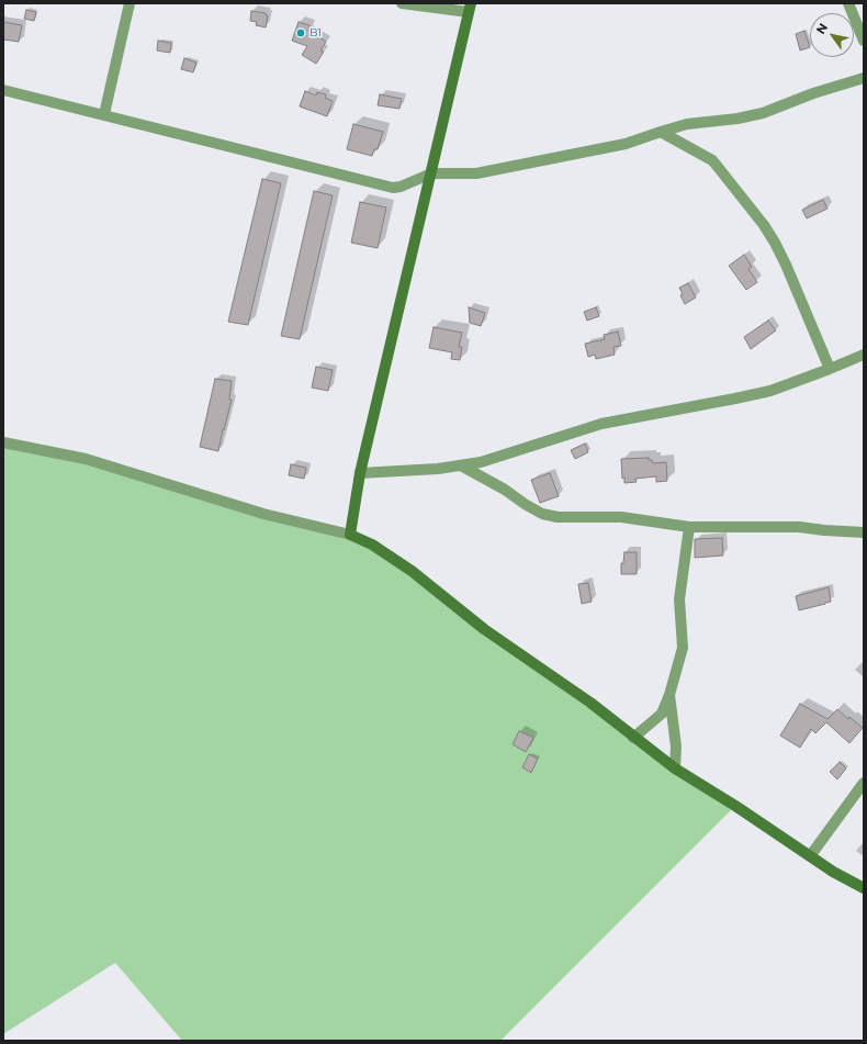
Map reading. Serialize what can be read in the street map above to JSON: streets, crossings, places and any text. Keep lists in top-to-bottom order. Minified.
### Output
{"places":["B1"],"north":"top left"}
